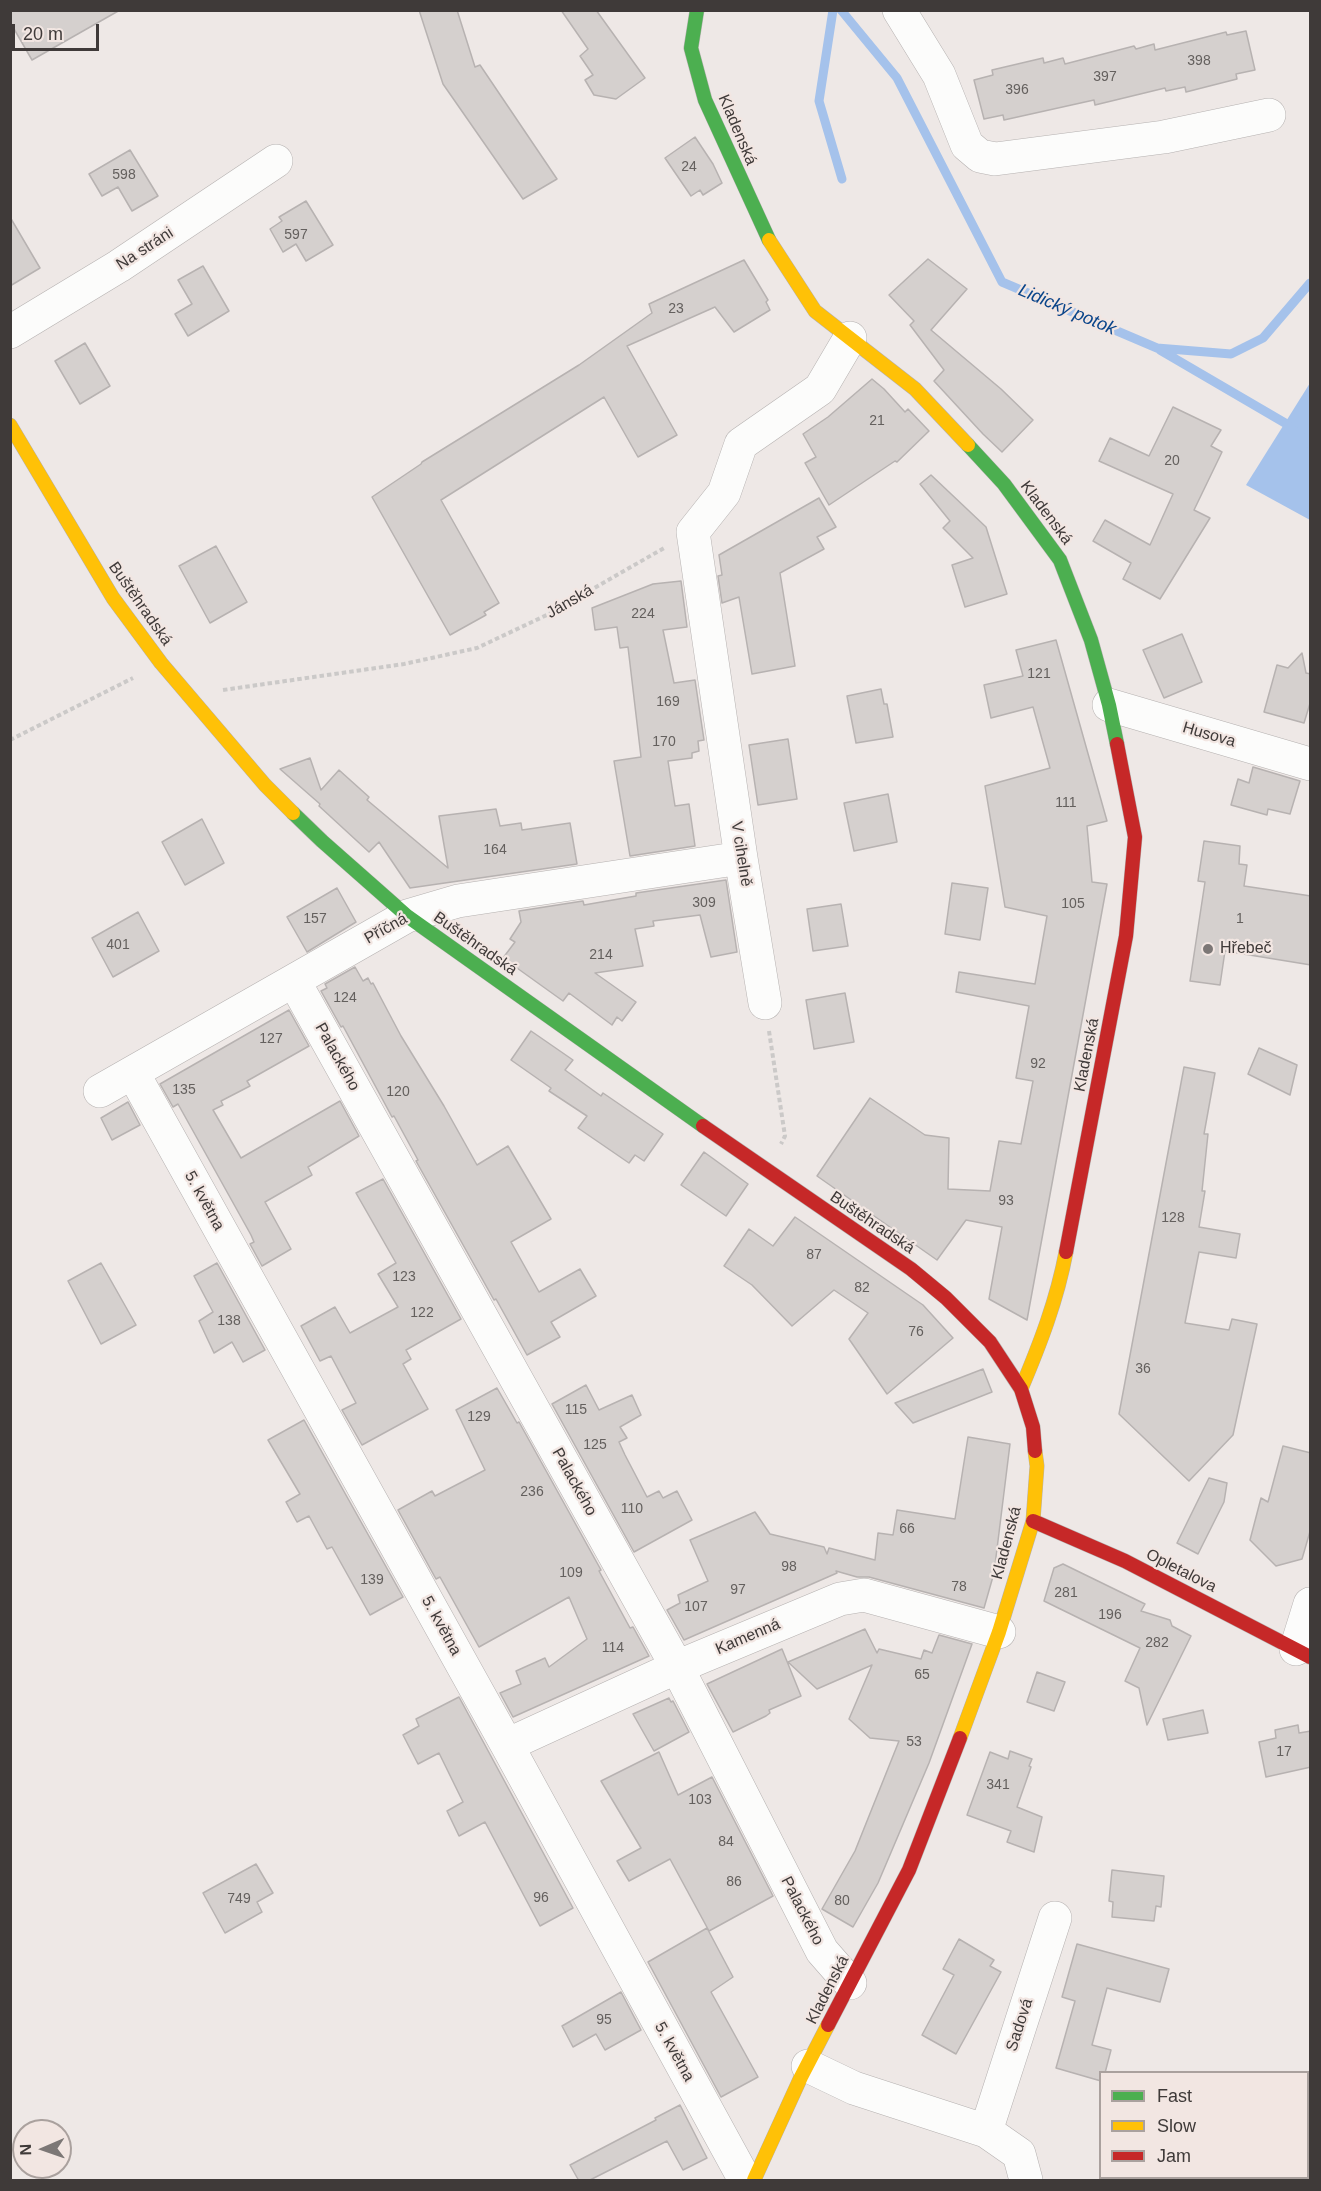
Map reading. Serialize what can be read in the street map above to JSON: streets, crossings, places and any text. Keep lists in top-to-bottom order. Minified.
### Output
{"streets":{"street":["Kladenská","Na stráni","Buštěhradská","Husova","V cihelně","Příčná","Palackého","5. května","Opletalova","Kamenná","Sadová"],"path":["Jánská"]},"crossings":[["Kladenská","Buštěhradská"],["Kladenská","Husova"],["Kladenská","Palackého"],["Kladenská","Opletalova"],["Kladenská","Kamenná"],["Jánská","Buštěhradská"],["Jánská","V cihelně"],["Buštěhradská","Příčná"],["V cihelně","Příčná"],["Příčná","Palackého"],["Příčná","5. května"],["Palackého","Kamenná"],["5. května","Kamenná"]],"water":["Lidický potok"],"places":["Hřebeč"],"house_numbers":["398","397","396","24","598","597","23","21","20","224","121","169","170","111","164","309","105","157","1","401","214","124","127","92","135","120","93","128","87","123","82","122","138","76","36","115","129","125","236","110","66","98","109","139","78","97","281","107","196","282","114","65","53","17","341","103","84","86","96","749","80","95"],"legend":["Fast","Slow","Jam"],"scale_bar":"20 m","north":"left"}
